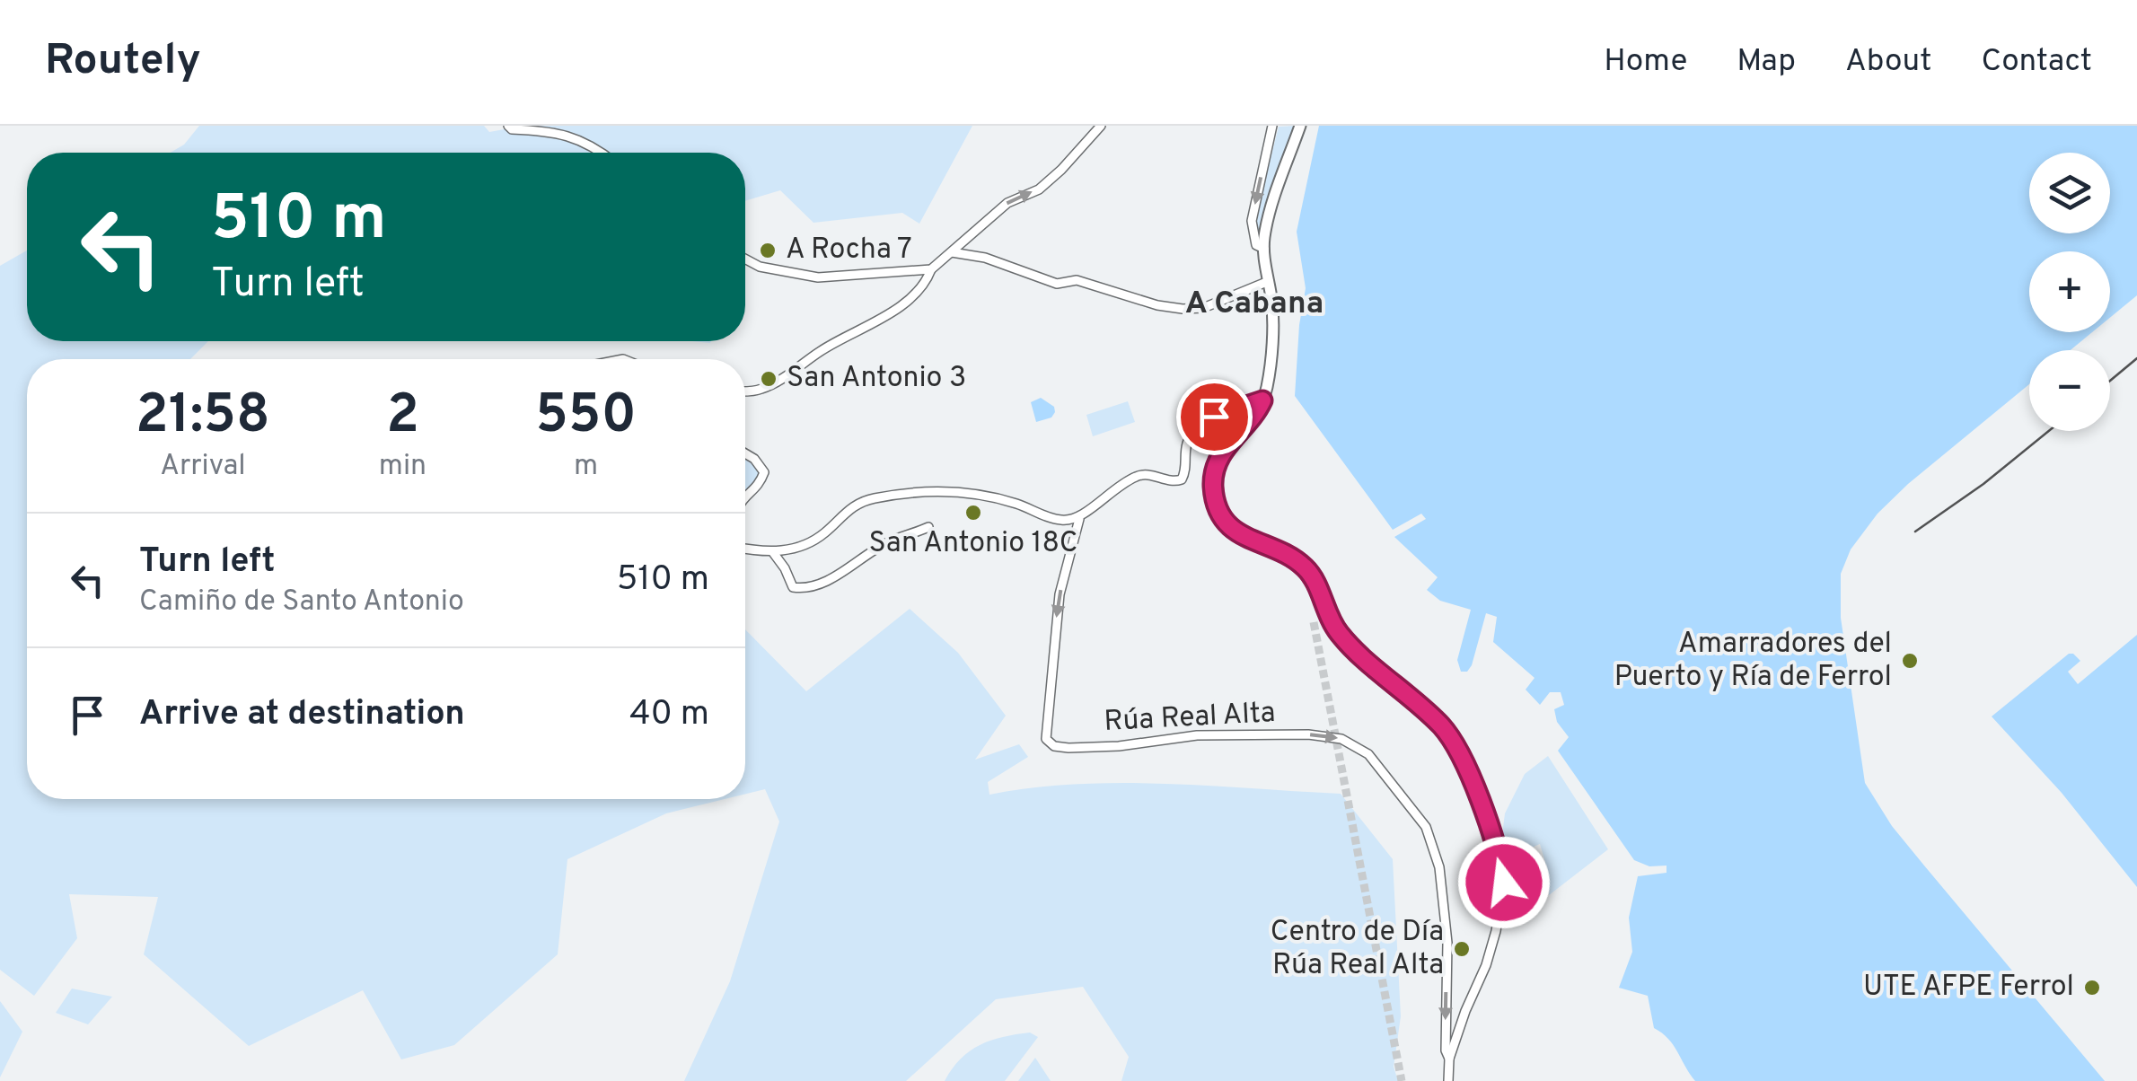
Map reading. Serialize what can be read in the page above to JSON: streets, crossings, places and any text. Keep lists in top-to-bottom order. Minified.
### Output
{"streets":{"street":["Rúa Real Alta"]},"districts":["A Cabana"],"places":["A Rocha 7","San Antonio 3","San Antonio 18C","Amarradores del Puerto y Ría de Ferrol","Centro de Día Rúa Real Alta","UTE AFPE Ferrol"],"page":{"header":"Routely","nav":["Home","Map","About","Contact"],"map_buttons":["+","−"],"turn":["510 m","Turn left"],"eta":["21:58","Arrival","2","min","550","m"],"list":[{"name":"Turn left","note":"Camiño de Santo Antonio","value":"510 m"},{"name":"Arrive at destination","value":"40 m"}]}}
